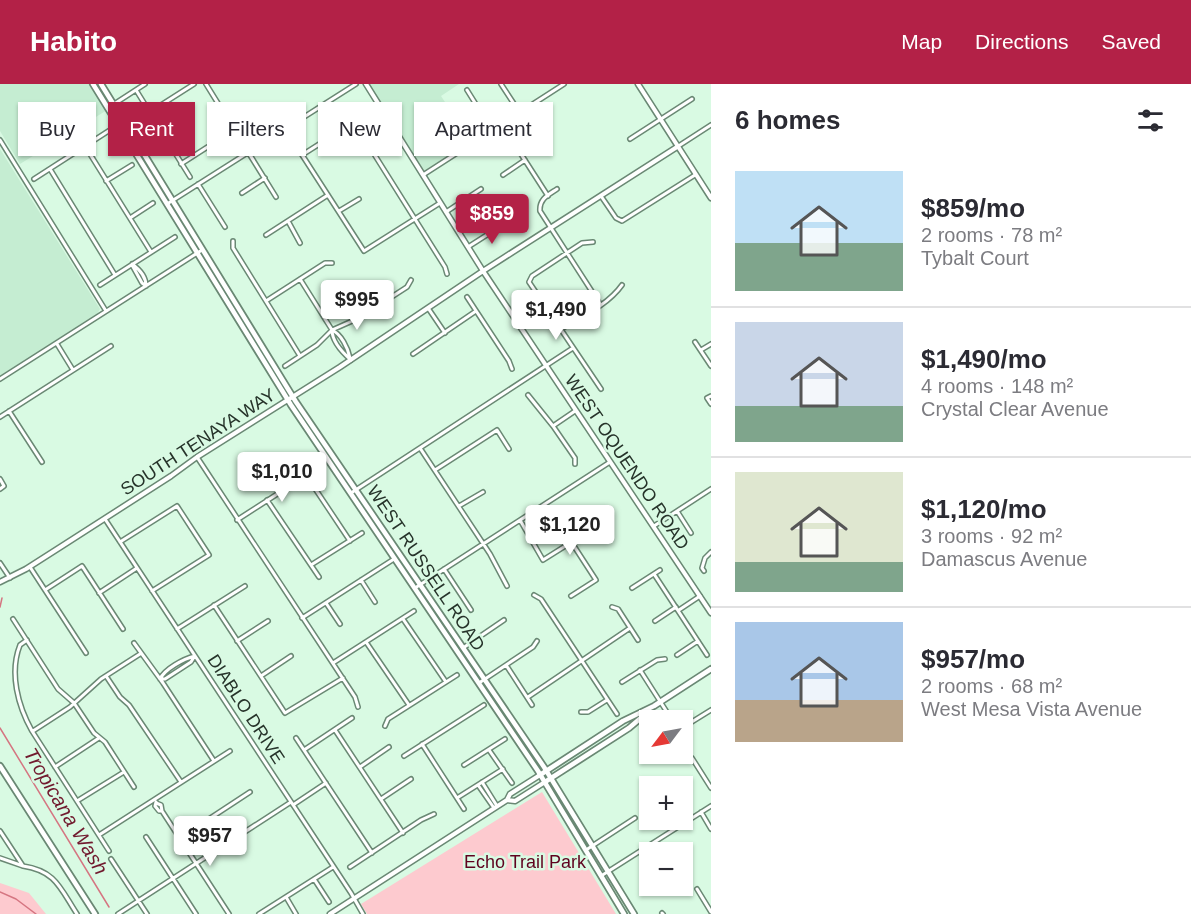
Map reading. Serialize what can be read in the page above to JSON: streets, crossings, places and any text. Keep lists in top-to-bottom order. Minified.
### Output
{"streets":{"main road":["WEST RUSSELL ROAD"],"street":["SOUTH TENAYA WAY","WEST OQUENDO ROAD","DIABLO DRIVE"]},"crossings":[["SOUTH TENAYA WAY","WEST OQUENDO ROAD"],["SOUTH TENAYA WAY","WEST RUSSELL ROAD"],["SOUTH TENAYA WAY","DIABLO DRIVE"]],"water":["Tropicana Wash"],"parks":["Echo Trail Park"],"north":"bottom left","page":{"header":"Habito","nav":["Map","Directions","Saved"],"heading":"6 homes","chip":["Buy","Rent","Filters","New","Apartment"],"list":[{"name":"$859/mo","note":"2 rooms · 78 m² · Tybalt Court"},{"name":"$1,490/mo","note":"4 rooms · 148 m² · Crystal Clear Avenue"},{"name":"$1,120/mo","note":"3 rooms · 92 m² · Damascus Avenue"},{"name":"$957/mo","note":"2 rooms · 68 m² · West Mesa Vista Avenue"}],"price":["$859","$995","$1,490","$1,010","$1,120","$957"],"map_buttons":["+","−"]}}
